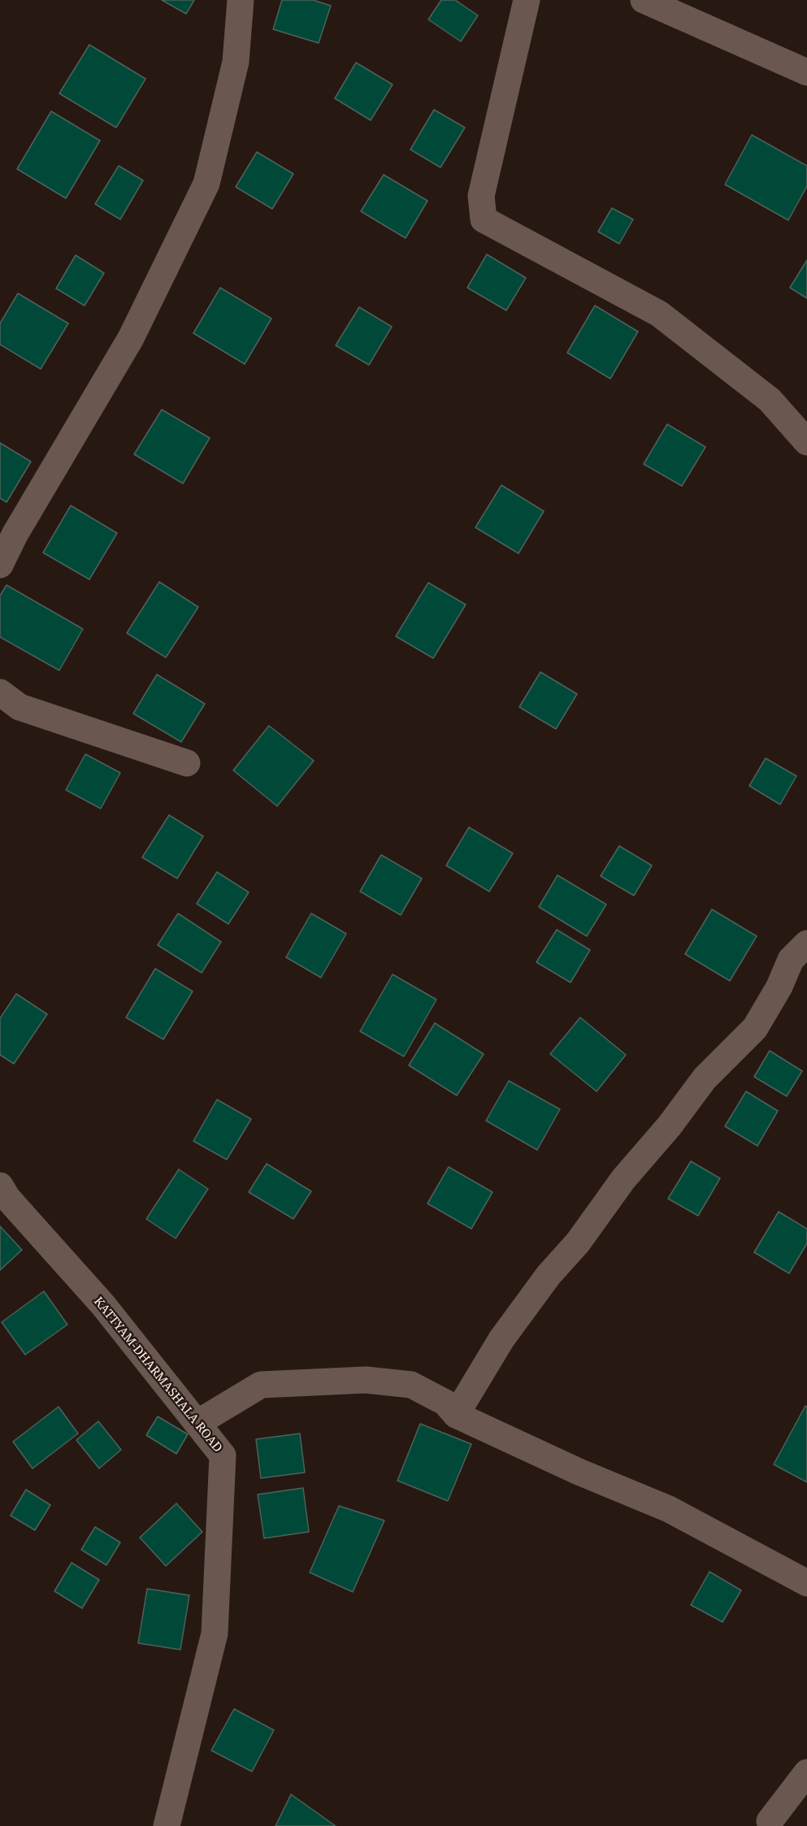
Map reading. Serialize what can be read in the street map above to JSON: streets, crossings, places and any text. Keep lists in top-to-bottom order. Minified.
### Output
{"streets":{"street":["KATTYAM-DHARMASHALA ROAD"]}}
